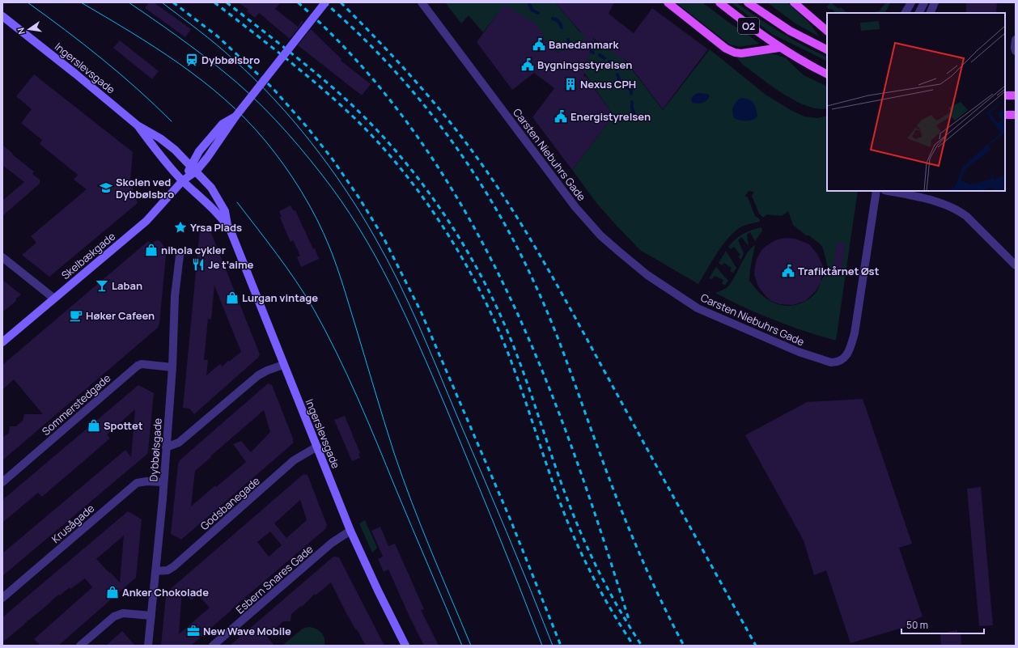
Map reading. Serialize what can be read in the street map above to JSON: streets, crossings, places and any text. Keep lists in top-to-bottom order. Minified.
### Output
{"streets":{"main road":["O2"],"street":["Ingerslevsgade","Carsten Niebuhrs Gade","Skelbækgade","Sommerstedgade","Dybbølsgade","Godsbanegade","Krusågade","Esbern Snares Gade"]},"crossings":[["Ingerslevsgade","Skelbækgade"],["Ingerslevsgade","Godsbanegade"],["Ingerslevsgade","Esbern Snares Gade"],["Sommerstedgade","Dybbølsgade"],["Dybbølsgade","Godsbanegade"],["Dybbølsgade","Krusågade"]],"places":{"public building":["Banedanmark","Bygningsstyrelsen","Energistyrelsen","Trafiktårnet Øst"],"station":["Dybbølsbro"],"building":["Nexus CPH"],"school or university":["Skolen ved Dybbølsbro"],"place":["Yrsa Plads"],"shop":["nihola cykler","Lurgan vintage","Spottet","Anker Chokolade"],"restaurant":["Je t’aime"],"bar":["Laban"],"cafe":["Høker Cafeen"],"office":["New Wave Mobile"]},"scale_bar":"50 m","north":"left"}
